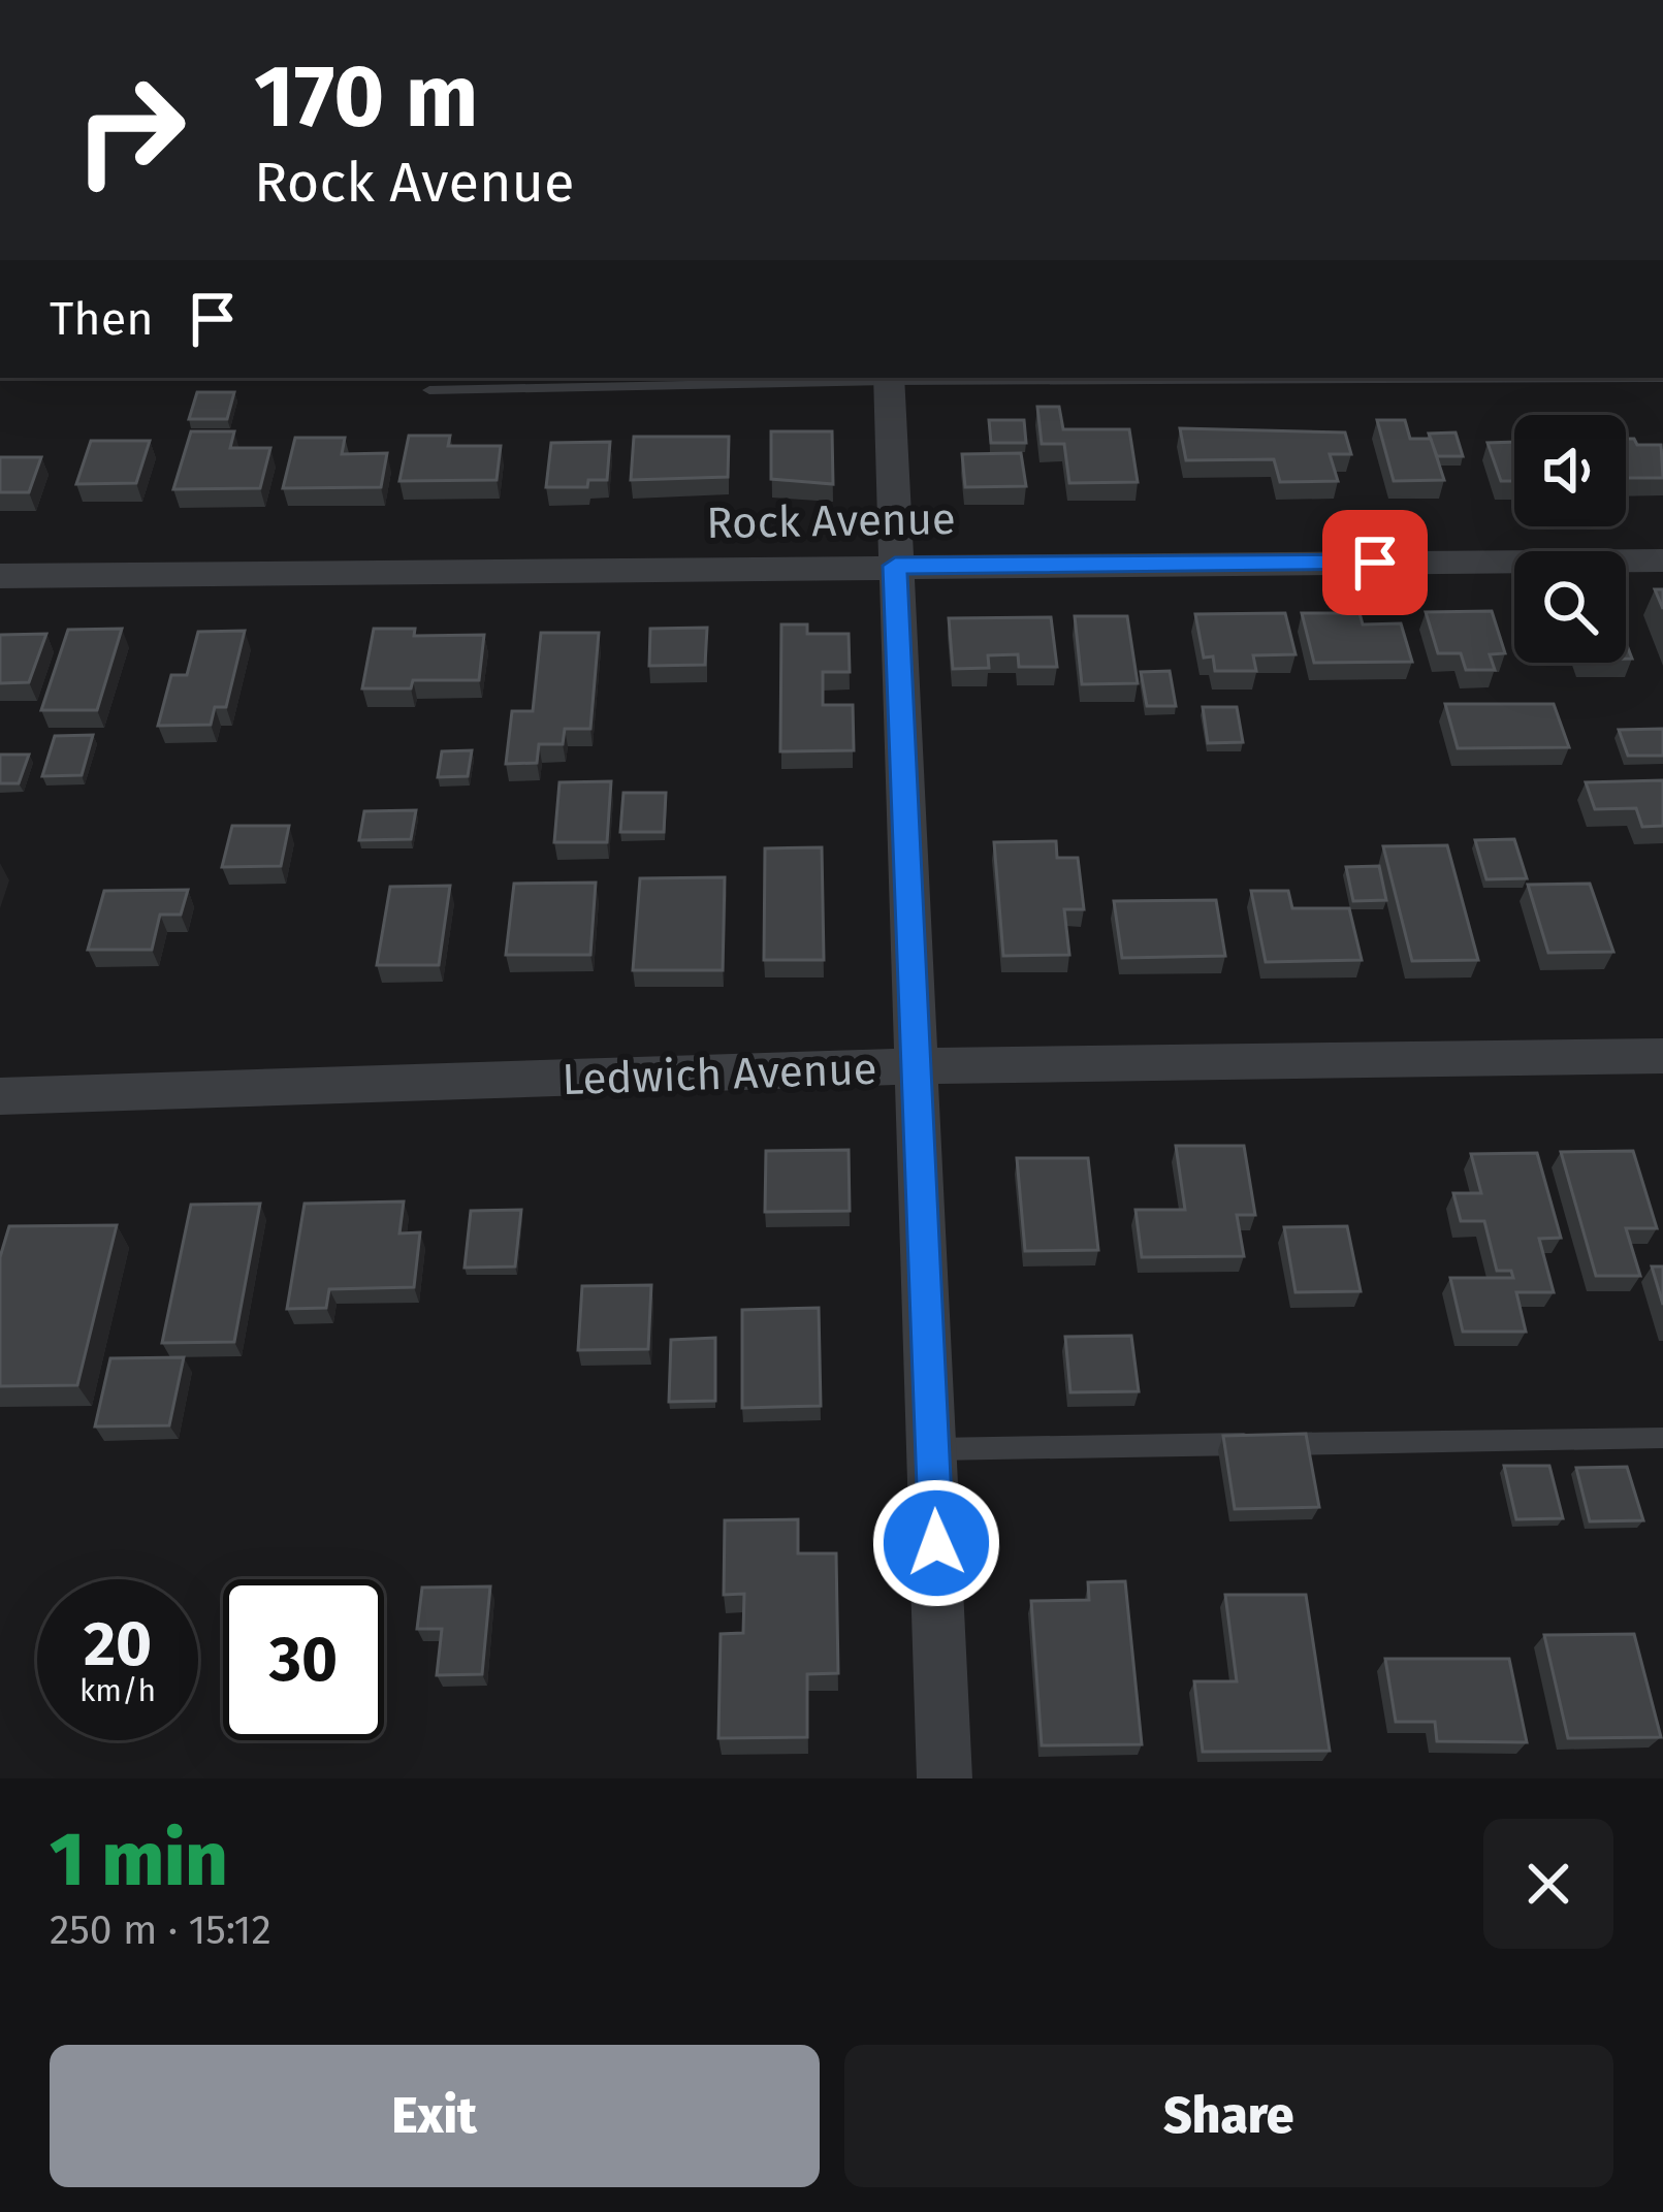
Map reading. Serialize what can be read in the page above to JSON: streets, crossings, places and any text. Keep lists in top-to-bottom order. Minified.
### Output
{"streets":{"street":["Rock Avenue","Ledwich Avenue"]},"page":{"turn":["170 m","Rock Avenue"],"then":"Then","speed":"20 km/h","limit":"30","heading":["1 min","250 m · 15:12"],"buttons":["Exit","Share"]}}
